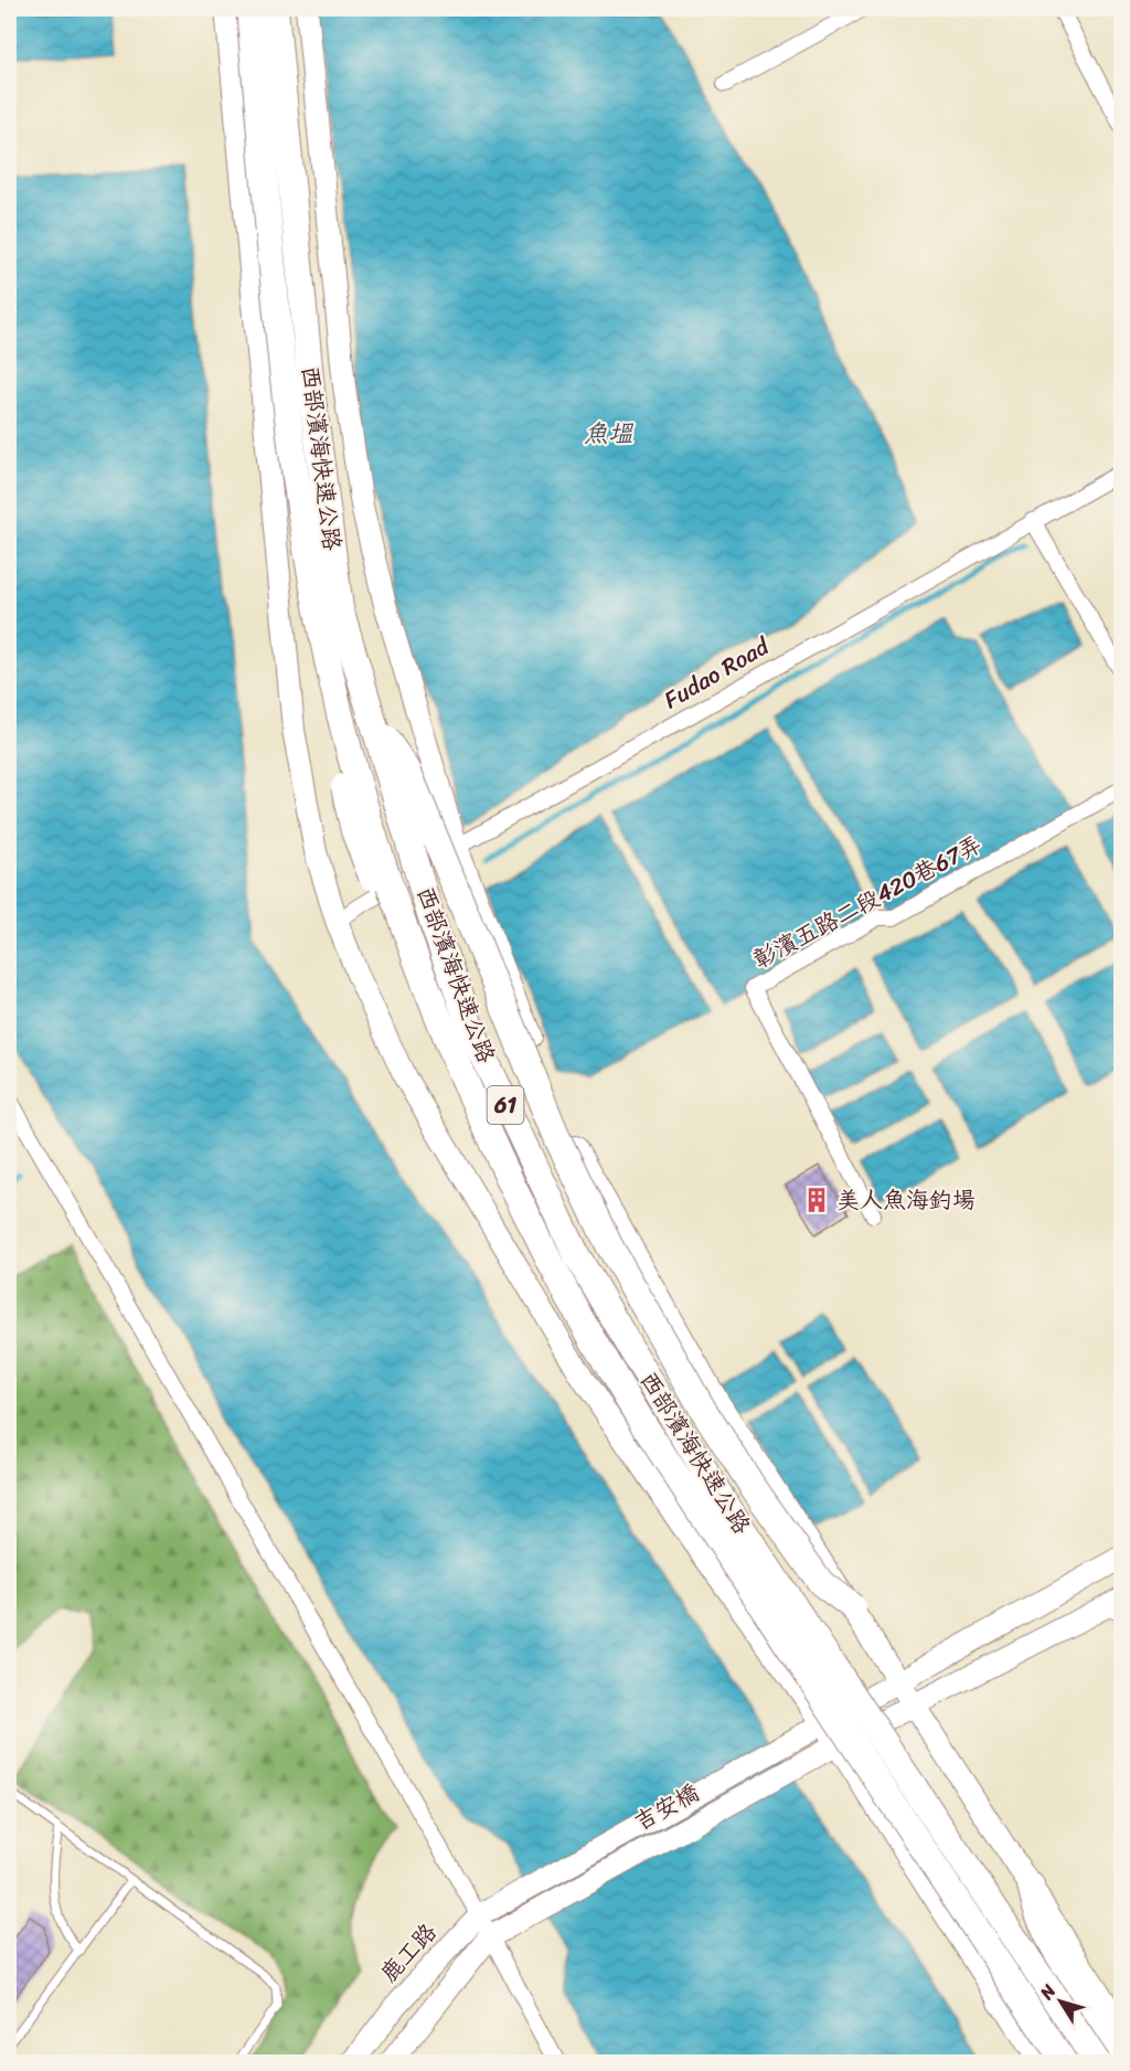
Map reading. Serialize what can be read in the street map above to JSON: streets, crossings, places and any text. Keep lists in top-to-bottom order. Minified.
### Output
{"streets":{"highway":["西部濱海快速公路","61"],"street":["Fudao Road","彰濱五路二段420巷67弄","吉安橋","鹿工路"]},"crossings":[["吉安橋","鹿工路"]],"water":["魚塭"],"places":{"building":["美人魚海釣場"]},"north":"top left"}
